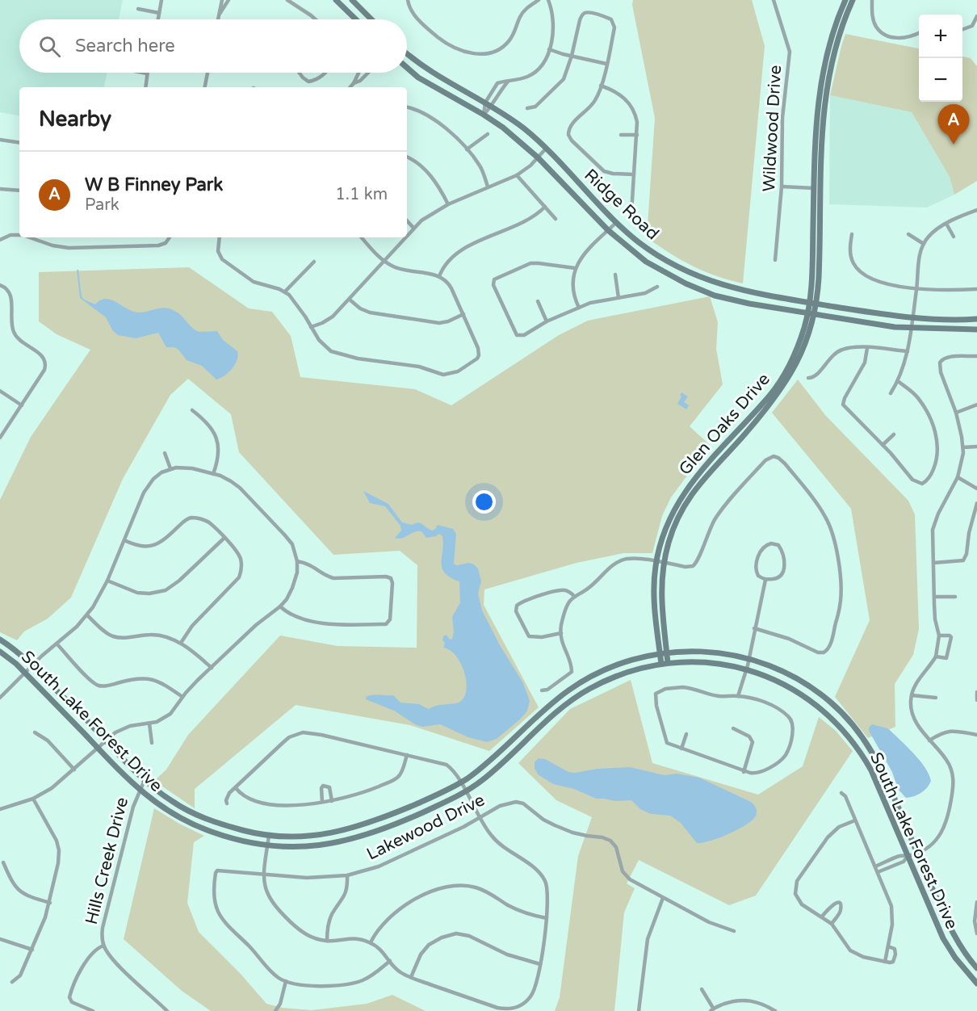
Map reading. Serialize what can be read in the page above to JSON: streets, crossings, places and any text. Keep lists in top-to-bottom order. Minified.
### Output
{"streets":{"main road":["Ridge Road","Glen Oaks Drive","South Lake Forest Drive"],"street":["Wildwood Drive","Lakewood Drive","Hills Creek Drive"]},"crossings":[["Ridge Road","Glen Oaks Drive"],["Glen Oaks Drive","South Lake Forest Drive"],["South Lake Forest Drive","Hills Creek Drive"]],"page":{"map_buttons":["+","−"],"search":"Search here","heading":"Nearby","pins":"A","list":[{"mark":"A","name":"W B Finney Park","note":"Park","value":"1.1 km"}]}}
